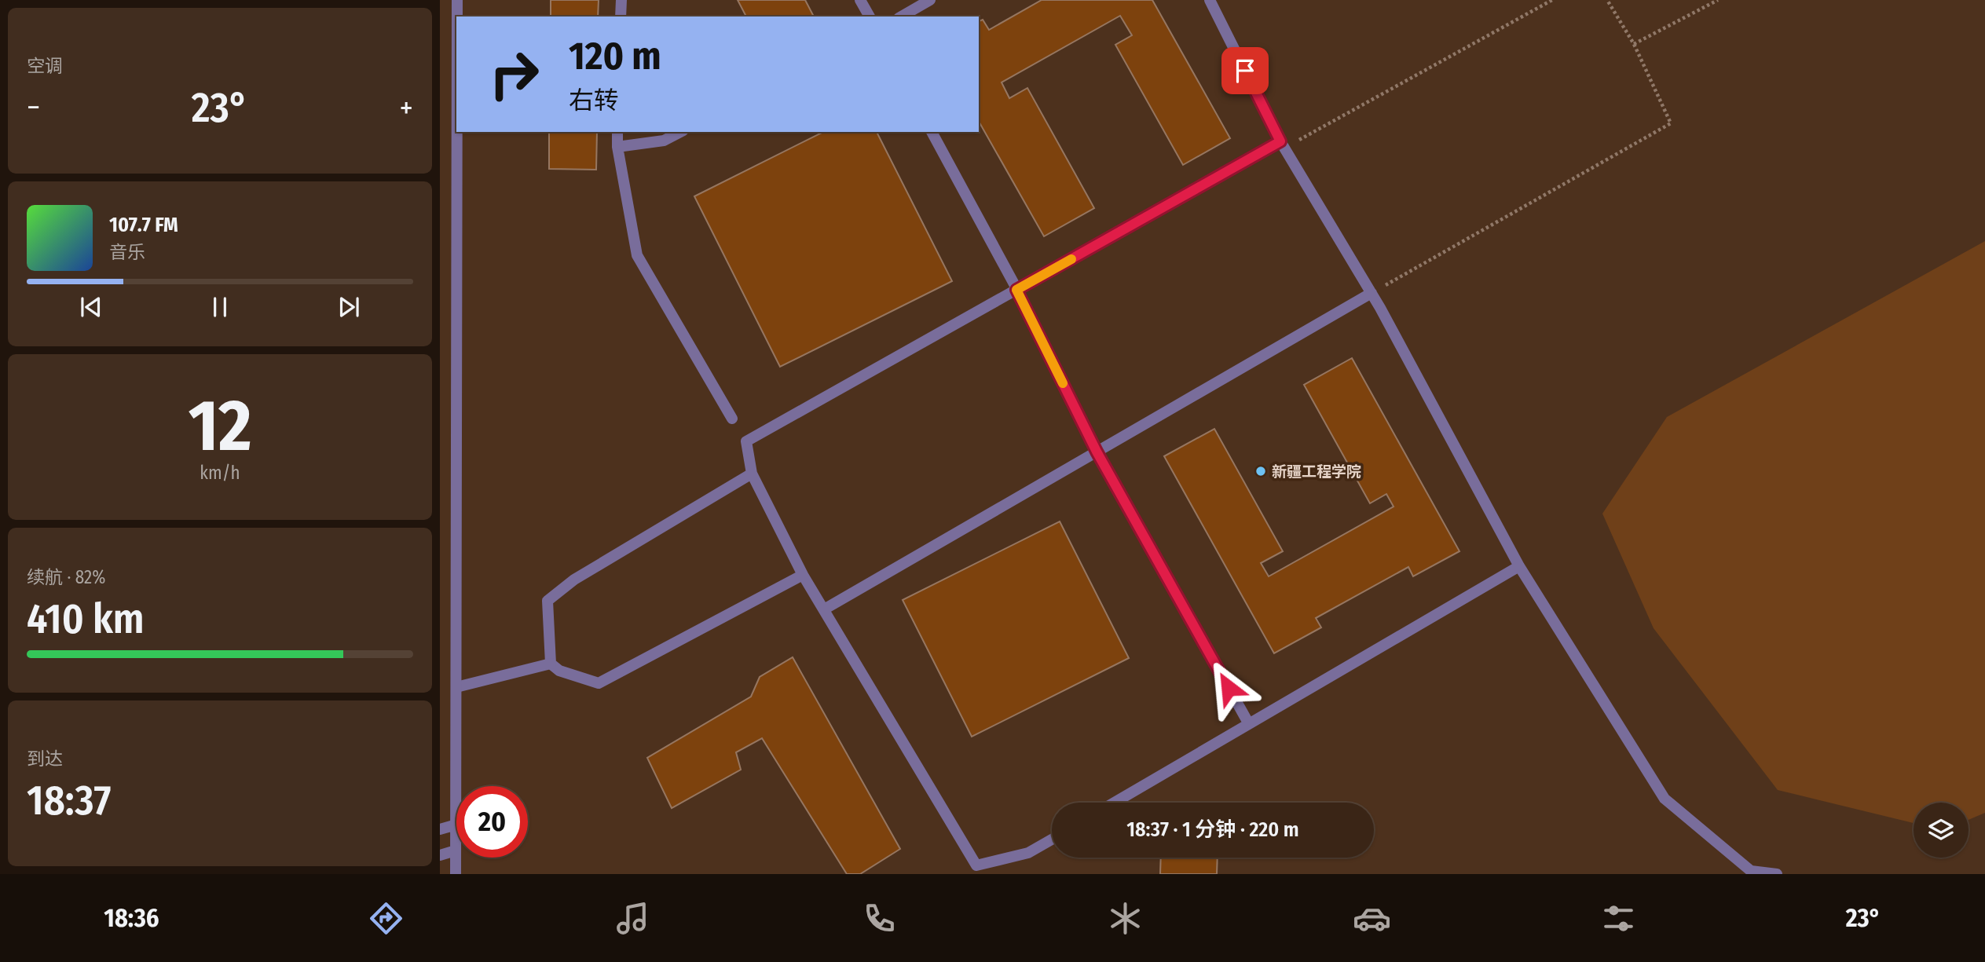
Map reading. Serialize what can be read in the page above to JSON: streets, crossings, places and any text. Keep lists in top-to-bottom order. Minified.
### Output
{"places":["新疆工程学院"],"page":{"tile":["空调",["12","km/h"],["续航 · 82%","410 km"],["到达","18:37"]],"turn":["120 m","右转"],"heat":["−","23°","+"],"song":["107.7 FM","音乐"],"limit":"20","trip":"18:37 · 1 分钟 · 220 m","tabs":["18:36","23°"]}}
